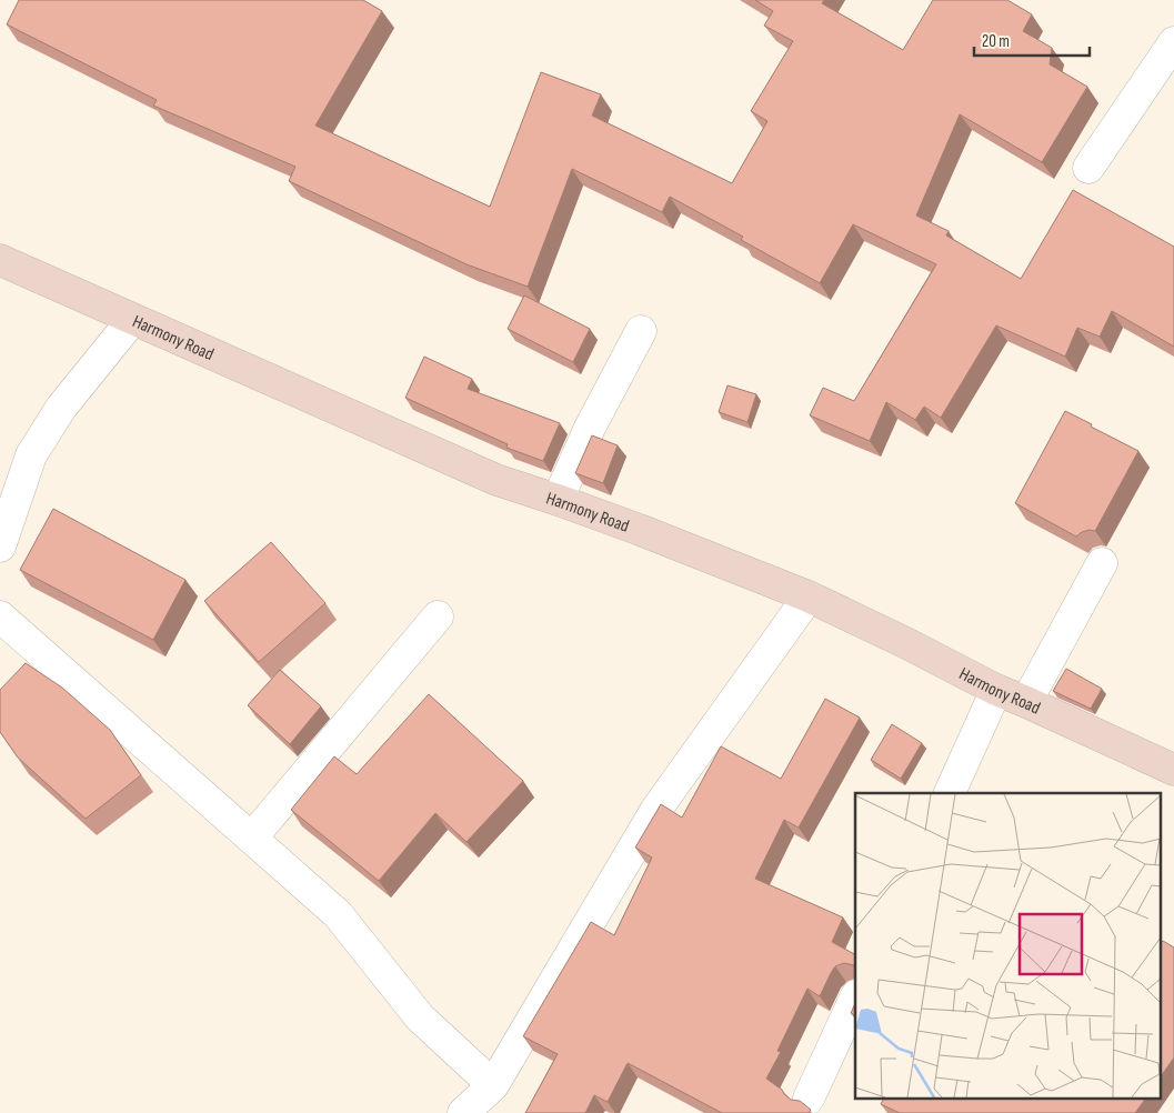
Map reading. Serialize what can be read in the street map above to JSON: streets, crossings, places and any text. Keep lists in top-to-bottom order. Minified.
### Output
{"streets":{"main road":["Harmony Road"]},"scale_bar":"20 m"}
